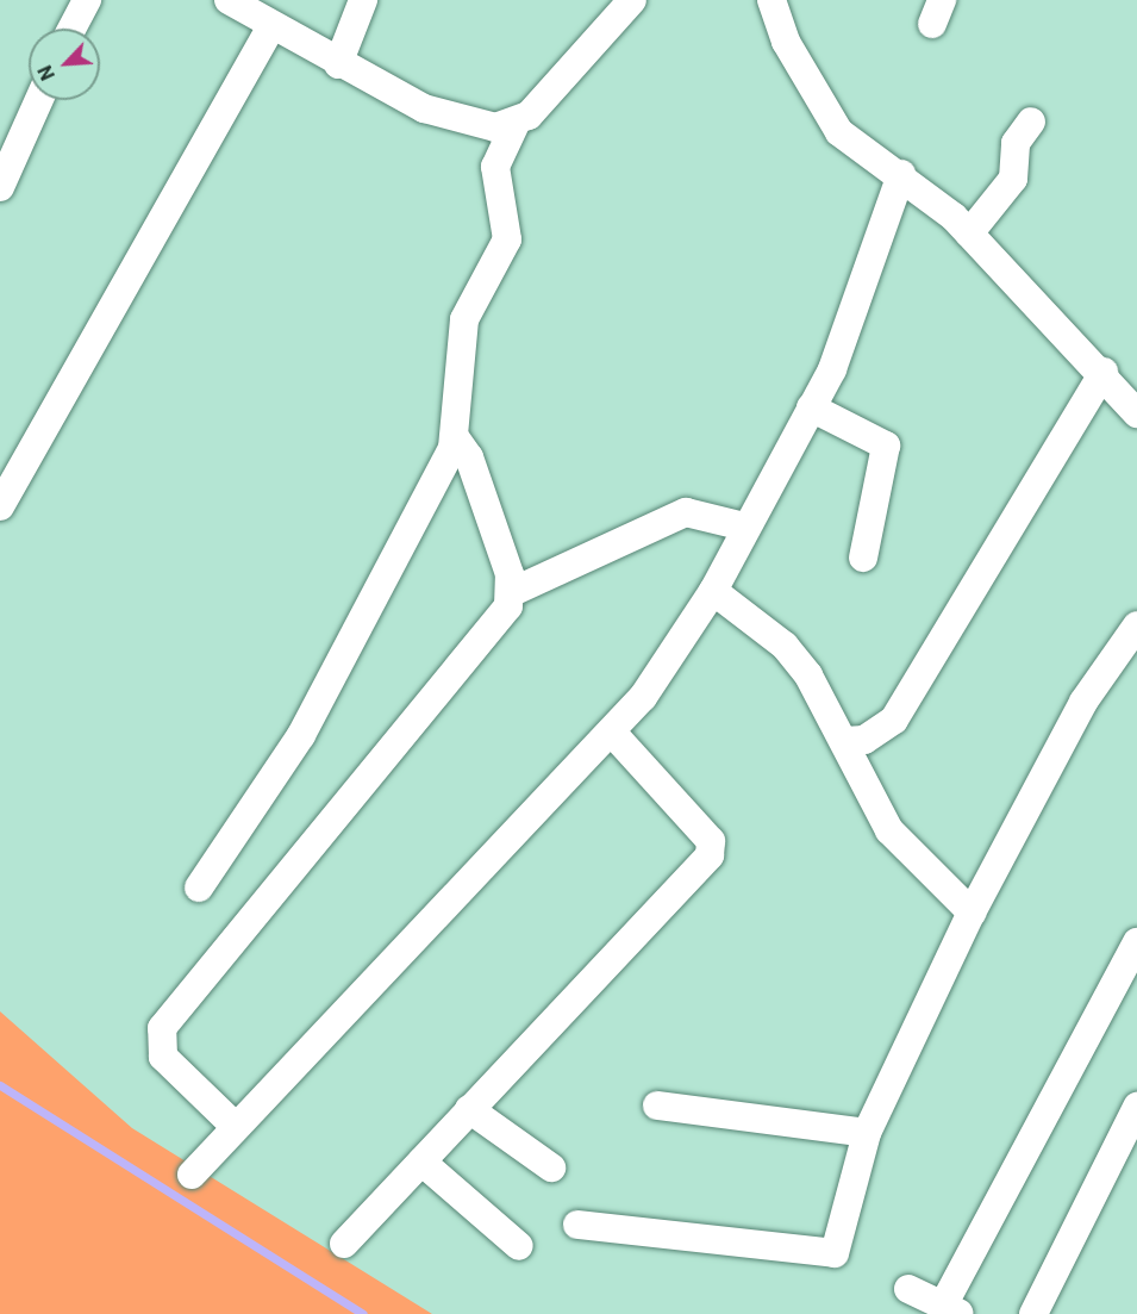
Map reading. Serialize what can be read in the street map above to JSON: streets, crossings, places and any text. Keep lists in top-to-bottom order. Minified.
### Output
{"north":"bottom left"}
